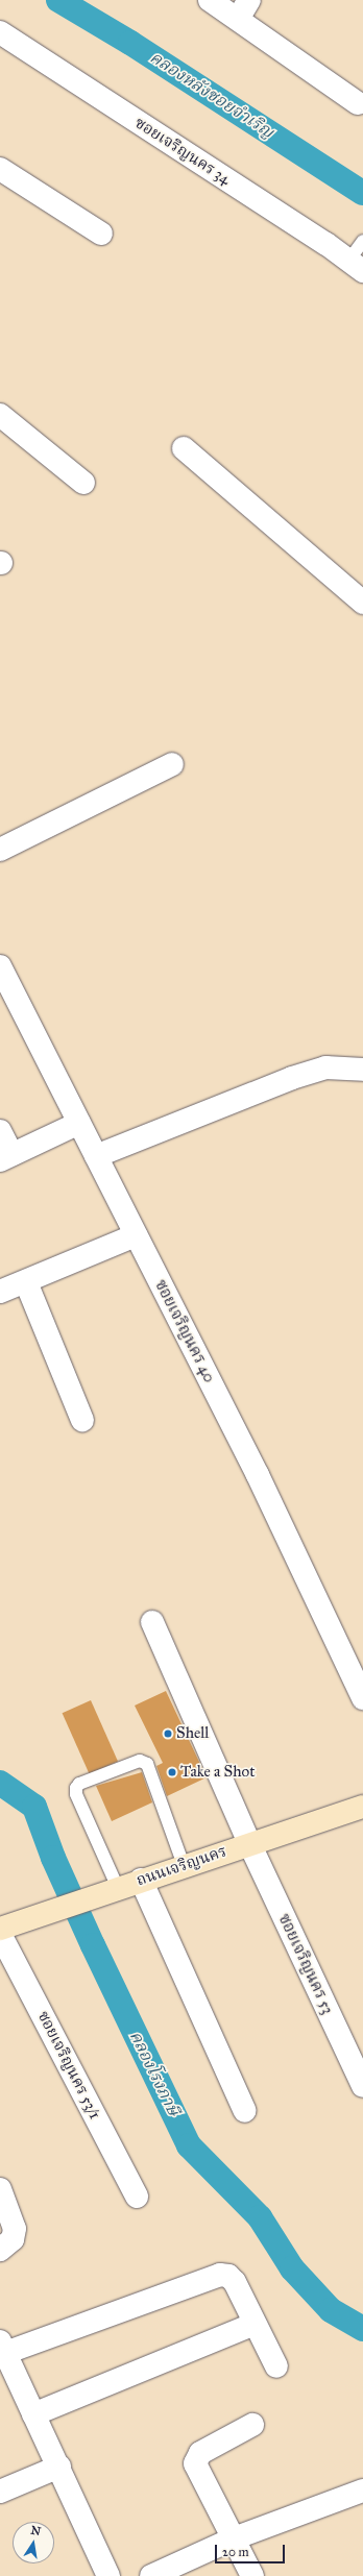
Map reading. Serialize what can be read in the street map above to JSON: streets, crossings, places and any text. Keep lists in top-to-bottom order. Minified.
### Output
{"streets":{"main road":["ถนนเจริญนคร"],"street":["ซอยเจริญนคร 34","ซอยเจริญนคร 40","ซอยเจริญนคร 53","ซอยเจริญนคร 53/1"]},"crossings":[["ถนนเจริญนคร","ซอยเจริญนคร 53"]],"water":["คลองหลังซอยจำเริญ","คลองโรงภาษี"],"places":["Shell","Take a Shot"],"scale_bar":"20 m","north":"top"}
